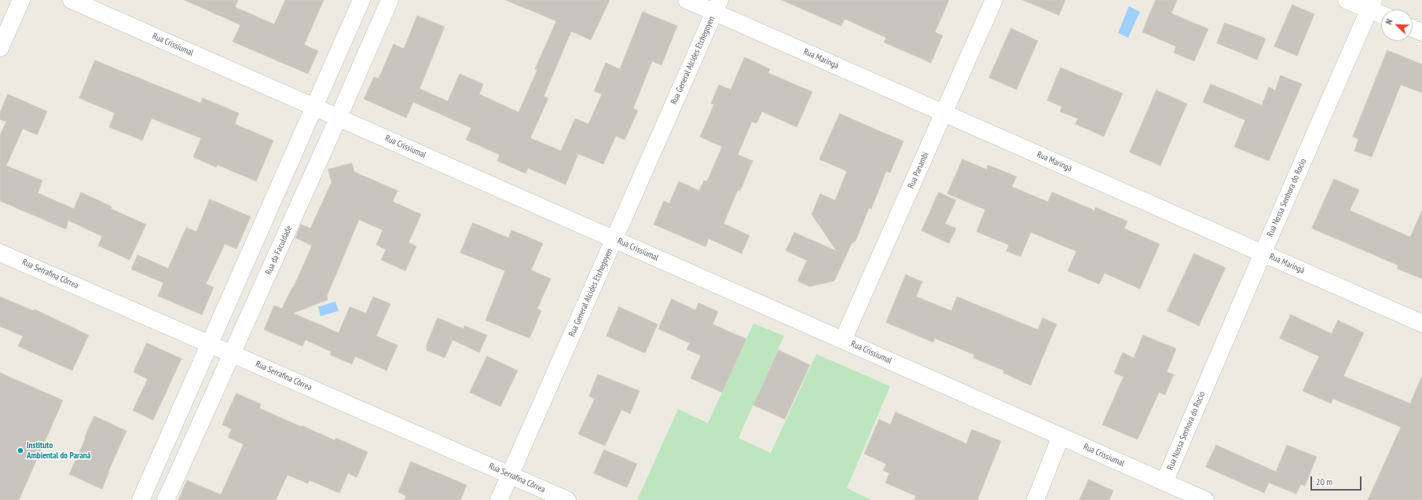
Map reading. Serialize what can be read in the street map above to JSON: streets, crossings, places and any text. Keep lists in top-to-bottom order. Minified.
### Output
{"streets":{"street":["Rua Crissiumal","Rua Maringá","Rua General Alcides Etchegoyen","Rua Panambi","Rua Nossa Senhora do Rocio","Rua da Faculdade","Rua Serrafina Côrrea"]},"crossings":[["Rua Crissiumal","Rua General Alcides Etchegoyen"],["Rua Crissiumal","Rua Panambi"],["Rua Crissiumal","Rua Nossa Senhora do Rocio"],["Rua Crissiumal","Rua da Faculdade"],["Rua Maringá","Rua General Alcides Etchegoyen"],["Rua Maringá","Rua Panambi"],["Rua Maringá","Rua Nossa Senhora do Rocio"],["Rua General Alcides Etchegoyen","Rua Serrafina Côrrea"],["Rua da Faculdade","Rua Serrafina Côrrea"]],"places":["Instituto Ambiental do Paraná"],"scale_bar":"20 m","north":"top left"}
